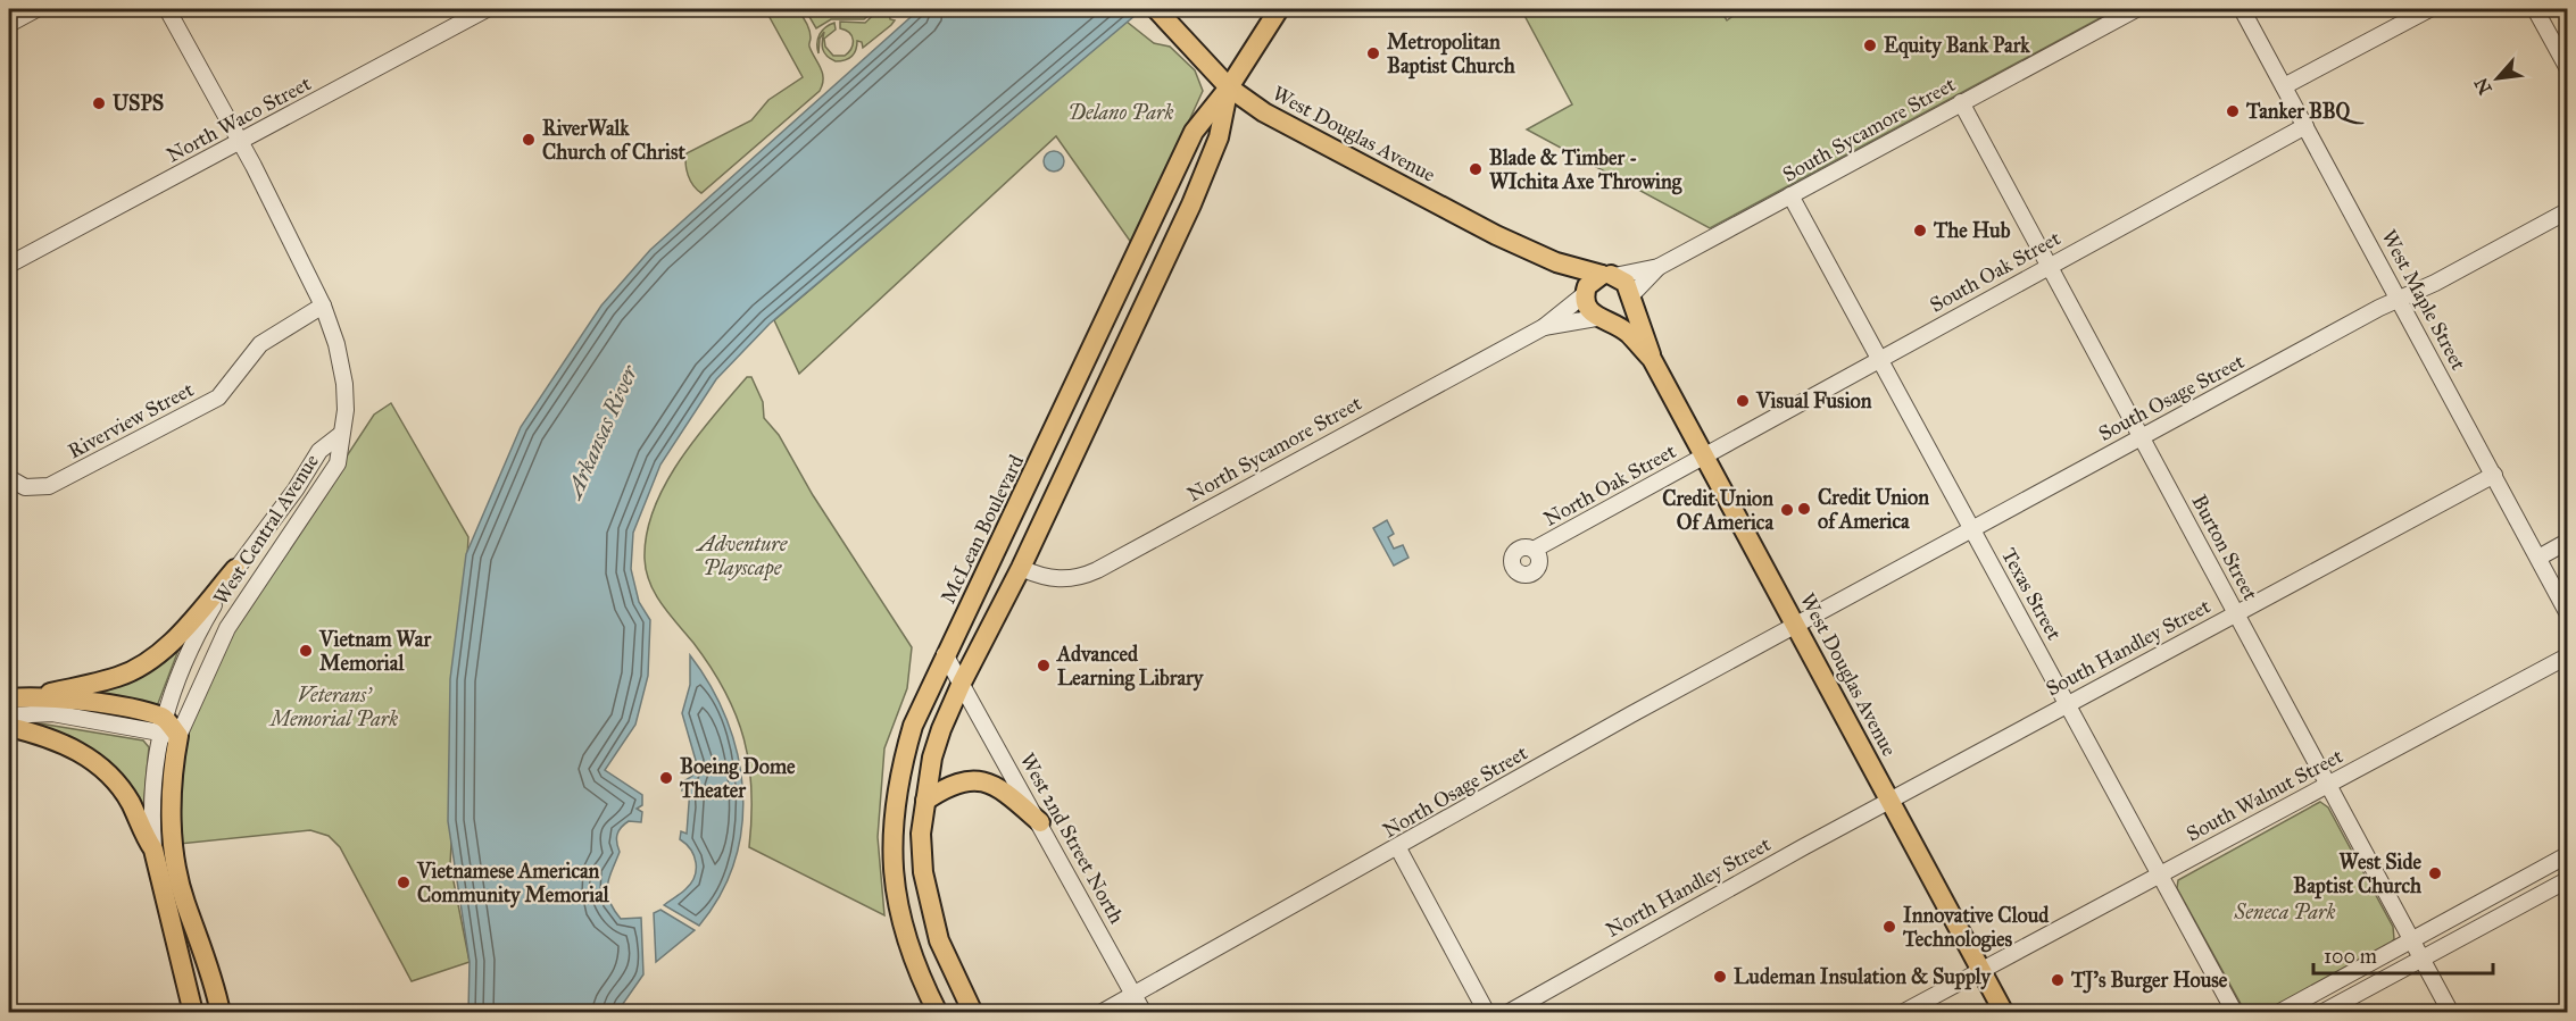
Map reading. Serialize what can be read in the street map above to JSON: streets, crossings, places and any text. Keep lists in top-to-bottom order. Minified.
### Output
{"streets":{"main road":["West Douglas Avenue","West Central Avenue","McLean Boulevard"],"street":["North Waco Street","South Sycamore Street","South Oak Street","West Maple Street","South Osage Street","Riverview Street","North Sycamore Street","North Oak Street","Burton Street","Texas Street","South Handley Street","North Osage Street","South Walnut Street","West 2nd Street North","North Handley Street"]},"crossings":[["North Waco Street","West Central Avenue"],["South Sycamore Street","West Douglas Avenue"],["South Sycamore Street","North Sycamore Street"],["South Sycamore Street","Burton Street"],["South Sycamore Street","Texas Street"],["West Douglas Avenue","South Oak Street"],["West Douglas Avenue","South Osage Street"],["West Douglas Avenue","North Sycamore Street"],["West Douglas Avenue","North Oak Street"],["West Douglas Avenue","McLean Boulevard"],["West Douglas Avenue","South Handley Street"],["West Douglas Avenue","North Osage Street"],["West Douglas Avenue","South Walnut Street"],["West Douglas Avenue","North Handley Street"],["South Oak Street","West Maple Street"],["South Oak Street","North Oak Street"],["South Oak Street","Burton Street"],["South Oak Street","Texas Street"],["West Maple Street","South Osage Street"],["West Maple Street","South Handley Street"],["South Osage Street","Burton Street"],["South Osage Street","Texas Street"],["South Osage Street","North Osage Street"],["Riverview Street","West Central Avenue"],["North Sycamore Street","McLean Boulevard"],["McLean Boulevard","West 2nd Street North"],["Burton Street","South Handley Street"],["Burton Street","South Walnut Street"],["Texas Street","South Handley Street"],["Texas Street","South Walnut Street"],["South Handley Street","North Handley Street"],["North Osage Street","West 2nd Street North"]],"water":["Arkansas River"],"parks":["Delano Park","Adventure Playscape","Veterans’ Memorial Park","Seneca Park"],"places":["Equity Bank Park","Metropolitan Baptist Church","USPS","Tanker BBQ","RiverWalk Church of Christ","Blade & Timber - WIchita Axe Throwing","The Hub","Visual Fusion","Credit Union of America","Credit Union Of America","Vietnam War Memorial","Advanced Learning Library","Boeing Dome Theater","West Side Baptist Church","Vietnamese American Community Memorial","Innovative Cloud Technologies","Ludeman Insulation & Supply","TJ's Burger House"],"scale_bar":"100 m","north":"bottom left"}
